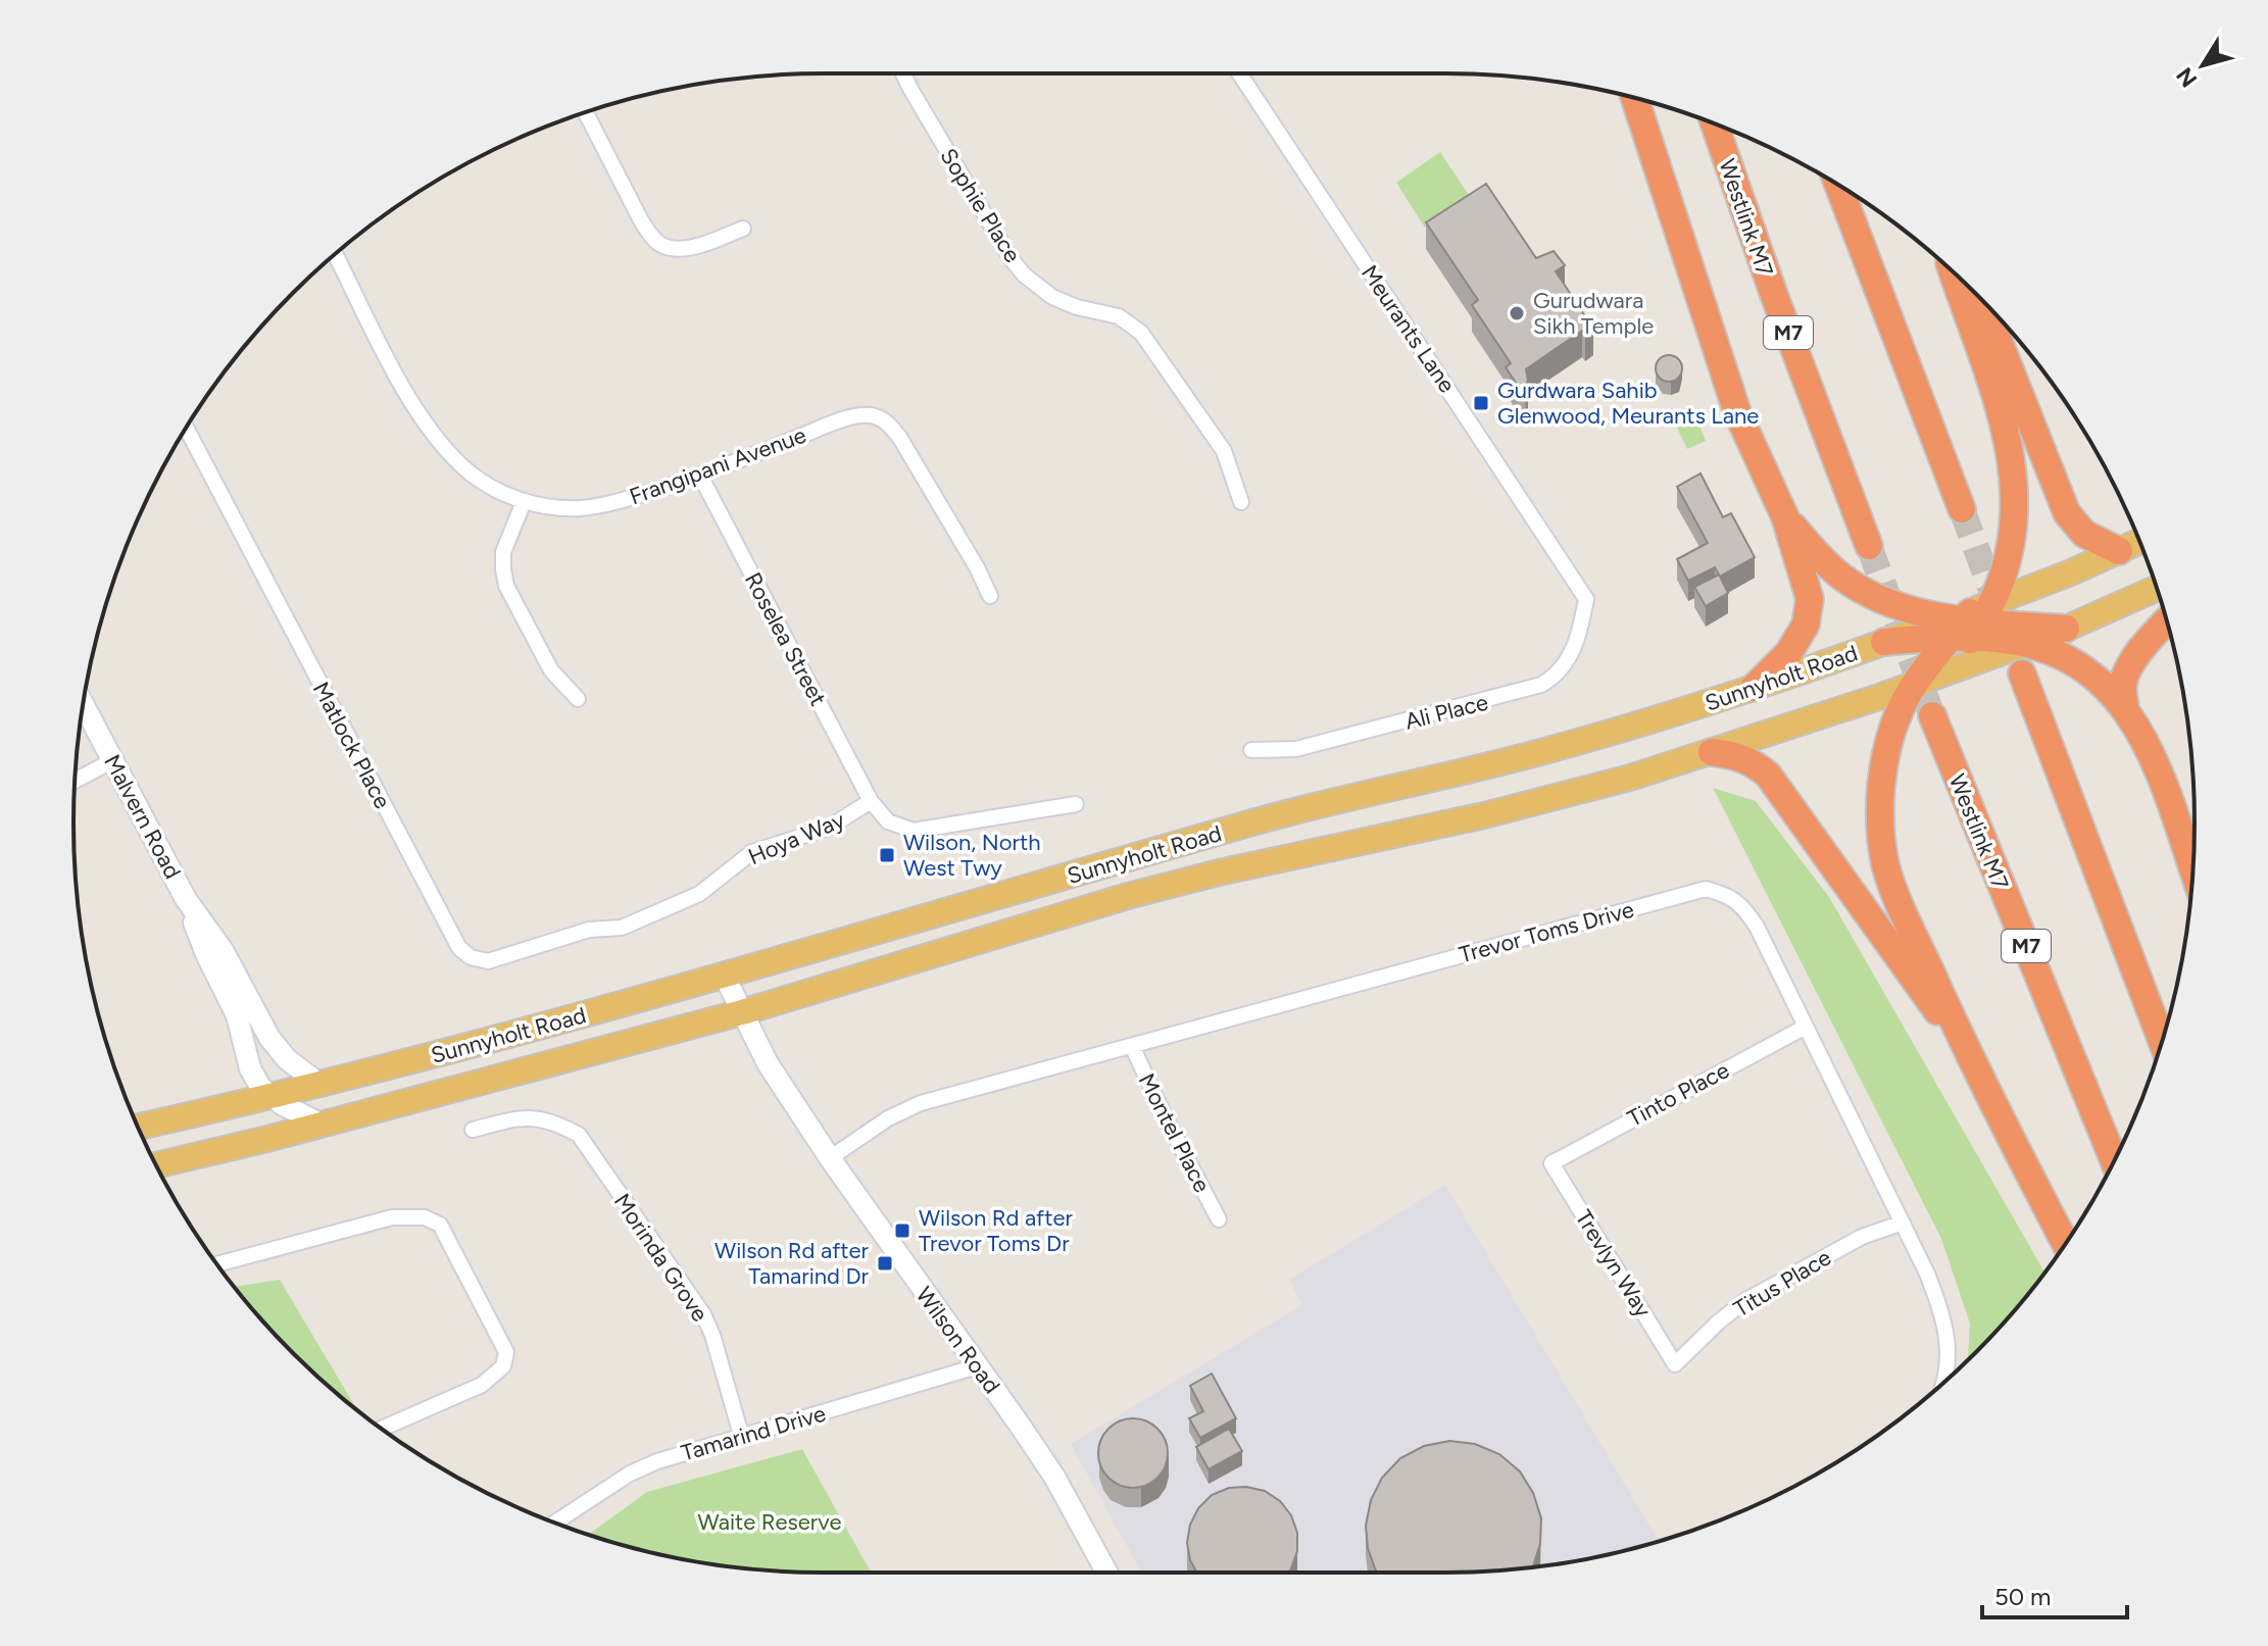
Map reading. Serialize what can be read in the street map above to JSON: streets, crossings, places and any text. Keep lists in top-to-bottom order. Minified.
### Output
{"streets":{"highway":["Westlink M7","M7"],"main road":["Sunnyholt Road"],"street":["Sophie Place","Meurants Lane","Frangipani Avenue","Roselea Street","Ali Place","Matlock Place","Malvern Road","Hoya Way","Trevor Toms Drive","Tinto Place","Montel Place","Morinda Grove","Trevlyn Way","Titus Place","Wilson Road","Tamarind Drive"]},"crossings":[["Meurants Lane","Ali Place"],["Frangipani Avenue","Roselea Street"],["Roselea Street","Hoya Way"],["Sunnyholt Road","Malvern Road"],["Sunnyholt Road","Wilson Road"],["Matlock Place","Hoya Way"],["Trevor Toms Drive","Tinto Place"],["Trevor Toms Drive","Montel Place"],["Trevor Toms Drive","Titus Place"],["Trevor Toms Drive","Wilson Road"],["Tinto Place","Trevlyn Way"],["Morinda Grove","Tamarind Drive"],["Trevlyn Way","Titus Place"],["Wilson Road","Tamarind Drive"]],"parks":["Waite Reserve"],"places":{"other":["Gurudwara Sikh Temple"],"transit":["Gurdwara Sahib Glenwood, Meurants Lane","Wilson, North West Twy","Wilson Rd after Trevor Toms Dr","Wilson Rd after Tamarind Dr"]},"scale_bar":"50 m","north":"bottom left"}
